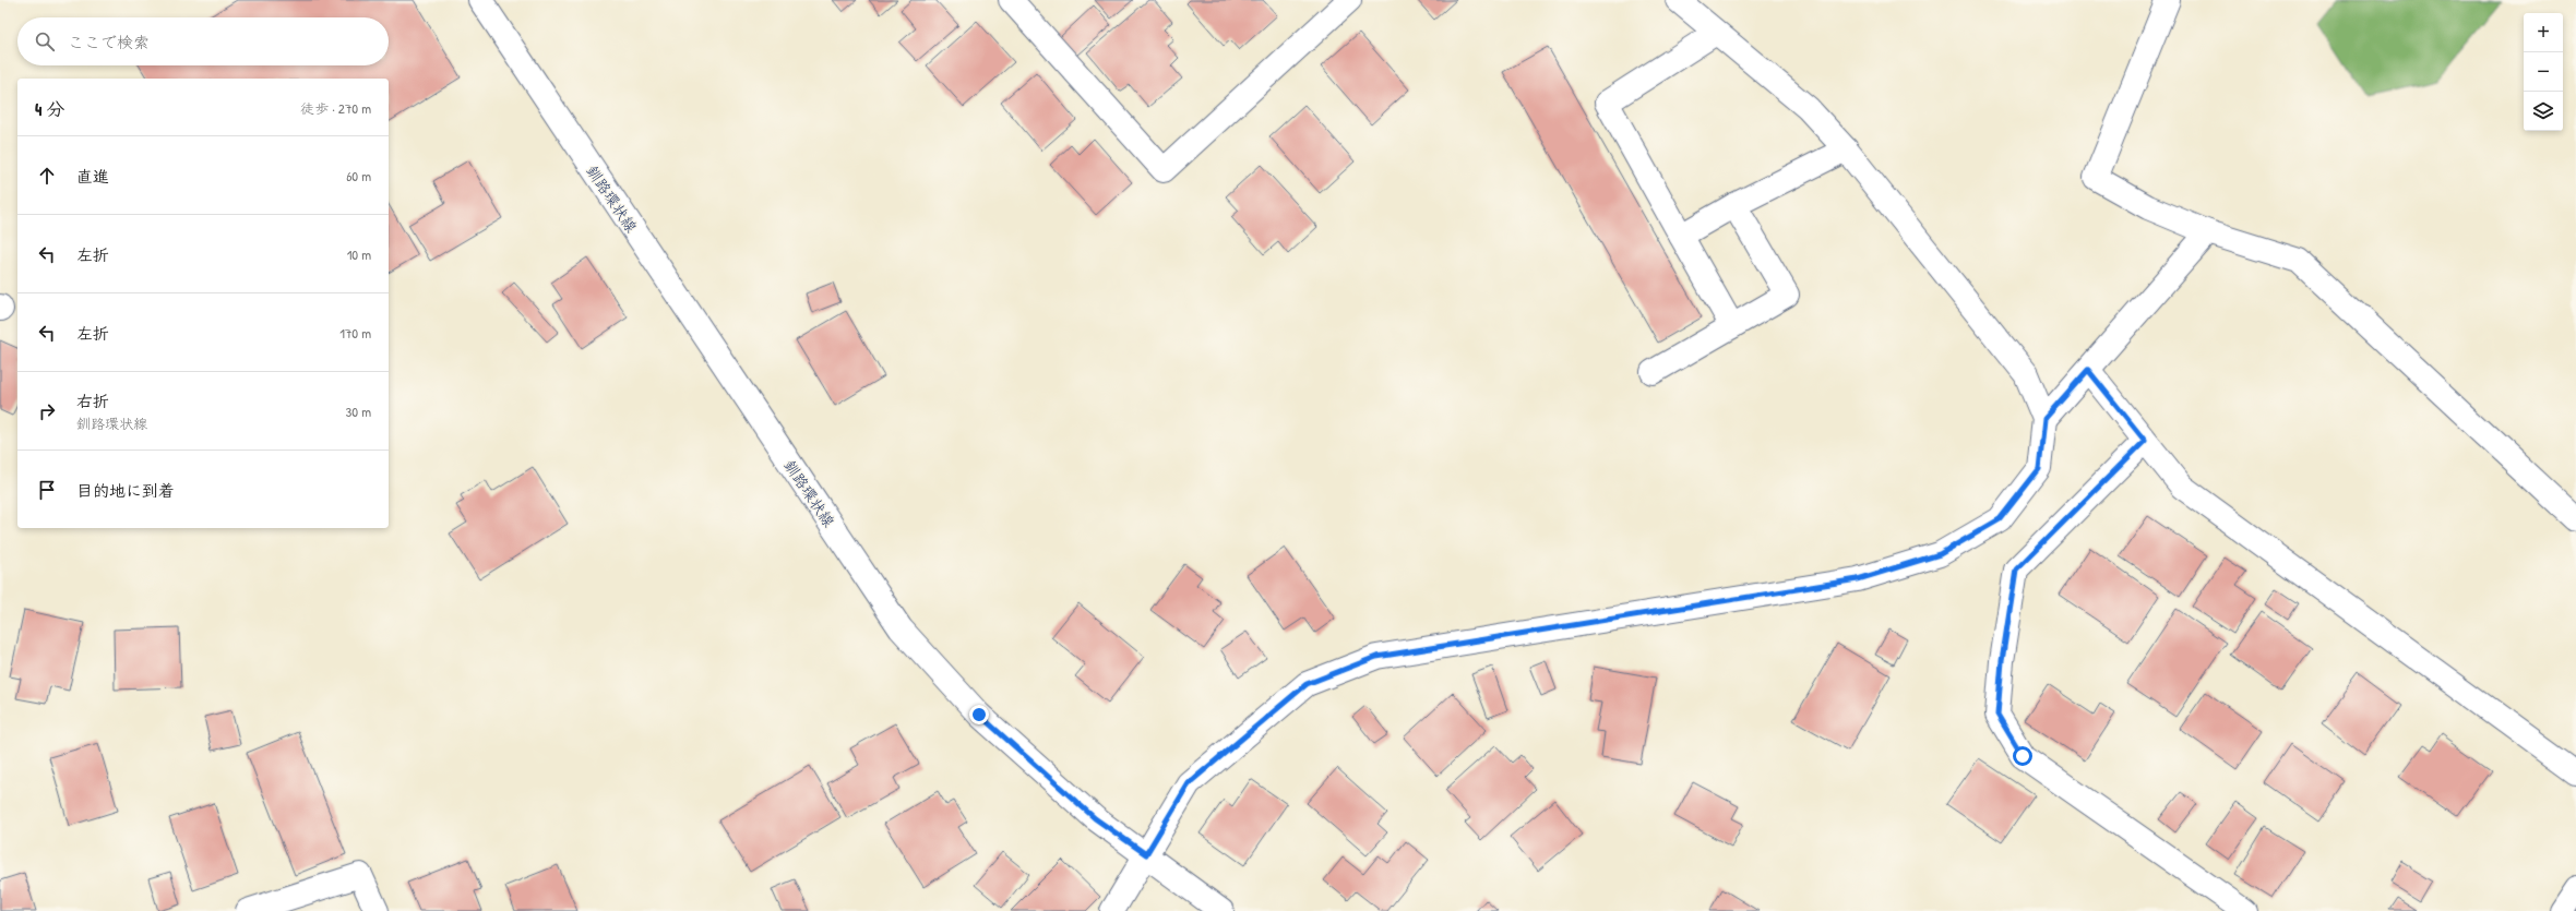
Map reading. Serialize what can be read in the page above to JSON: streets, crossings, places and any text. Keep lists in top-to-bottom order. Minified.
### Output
{"streets":{"street":["釧路環状線"]},"page":{"map_buttons":["+","−"],"search":"ここで検索","heading":["4 分","徒歩 · 270 m"],"list":[["直進","60 m"],["左折","10 m"],["左折","170 m"],["右折","釧路環状線","30 m"],"目的地に到着"]}}
